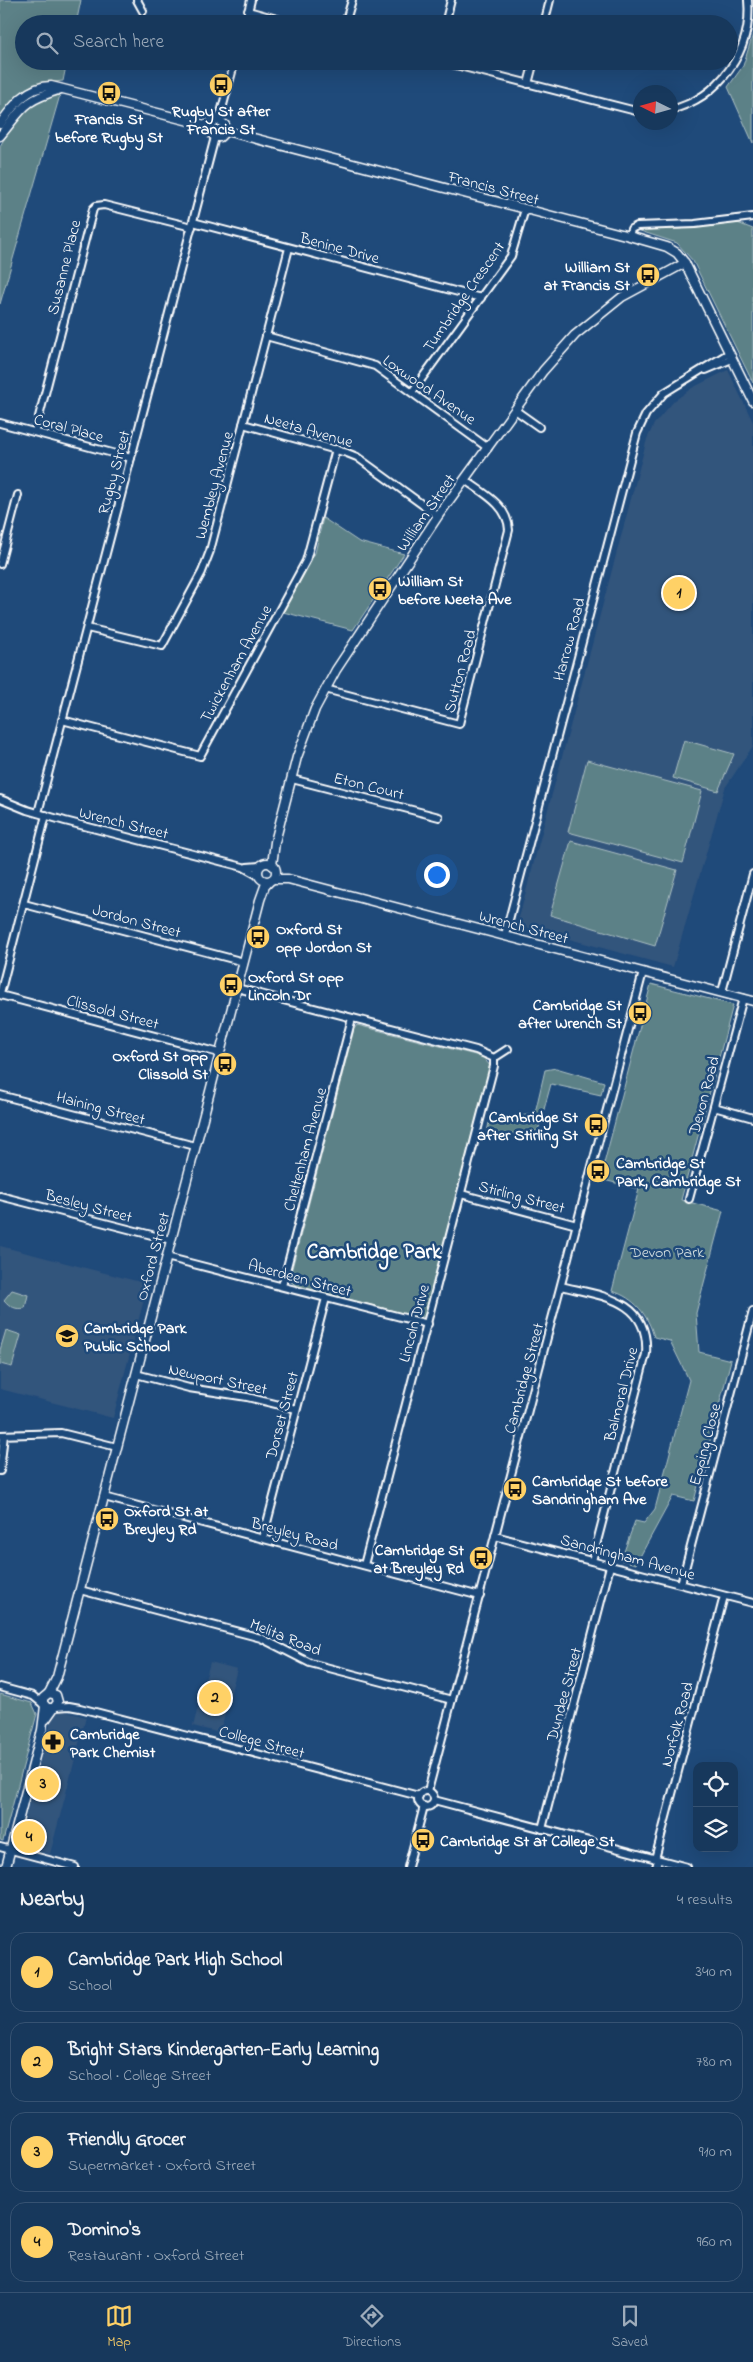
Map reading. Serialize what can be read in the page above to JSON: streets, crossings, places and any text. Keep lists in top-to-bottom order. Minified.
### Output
{"streets":{"street":["Francis Street","Benine Drive","Susanne Place","Tumbridge Crescent","Loxwood Avenue","Coral Place","Neeta Avenue","Rugby Street","Wembley Avenue","William Street","Harrow Road","Twickenham Avenue","Sutton Road","Eton Court","Wrench Street","Jordon Street","Clissold Street","Devon Road","Haining Street","Cheltenham Avenue","Stirling Street","Besley Street","Oxford Street","Aberdeen Street","Lincoln Drive","Newport Street","Cambridge Street","Balmoral Drive","Dorset Street","Epping Close","Breyley Road","Sandringham Avenue","Melita Road","Dundee Street","Norfolk Road","College Street"]},"crossings":[["Francis Street","Tumbridge Crescent"],["Francis Street","Rugby Street"],["Francis Street","William Street"],["Benine Drive","Susanne Place"],["Benine Drive","Tumbridge Crescent"],["Benine Drive","Rugby Street"],["Benine Drive","Wembley Avenue"],["Susanne Place","Coral Place"],["Susanne Place","Rugby Street"],["Tumbridge Crescent","Loxwood Avenue"],["Loxwood Avenue","Wembley Avenue"],["Loxwood Avenue","William Street"],["Coral Place","Rugby Street"],["Neeta Avenue","Wembley Avenue"],["Neeta Avenue","William Street"],["Neeta Avenue","Twickenham Avenue"],["Rugby Street","Wembley Avenue"],["Rugby Street","Twickenham Avenue"],["Rugby Street","Wrench Street"],["William Street","Sutton Road"],["William Street","Eton Court"],["William Street","Wrench Street"],["William Street","Oxford Street"],["Harrow Road","Wrench Street"],["Wrench Street","Devon Road"],["Wrench Street","Oxford Street"],["Wrench Street","Cambridge Street"],["Jordon Street","Oxford Street"],["Clissold Street","Oxford Street"],["Haining Street","Oxford Street"],["Cheltenham Avenue","Aberdeen Street"],["Stirling Street","Lincoln Drive"],["Stirling Street","Cambridge Street"],["Besley Street","Oxford Street"],["Oxford Street","Aberdeen Street"],["Oxford Street","Newport Street"],["Oxford Street","Breyley Road"],["Oxford Street","Melita Road"],["Oxford Street","College Street"],["Aberdeen Street","Lincoln Drive"],["Aberdeen Street","Dorset Street"],["Lincoln Drive","Breyley Road"],["Newport Street","Dorset Street"],["Cambridge Street","Balmoral Drive"],["Cambridge Street","Breyley Road"],["Cambridge Street","Sandringham Avenue"],["Cambridge Street","Melita Road"],["Cambridge Street","College Street"],["Balmoral Drive","Sandringham Avenue"],["Dorset Street","Breyley Road"],["Epping Close","Sandringham Avenue"],["Sandringham Avenue","Dundee Street"],["Sandringham Avenue","Norfolk Road"]],"districts":["Cambridge Park"],"parks":["Devon Park"],"places":{"bus stop":["Rugby St after Francis St","Francis St before Rugby St","William St at Francis St","William St before Neeta Ave","Oxford St opp Jordon St","Oxford St opp Lincoln Dr","Cambridge St after Wrench St","Oxford St opp Clissold St","Cambridge St after Stirling St","Cambridge St Park, Cambridge St","Cambridge St before Sandringham Ave","Oxford St at Breyley Rd","Cambridge St at Breyley Rd","Cambridge St at College St"],"school or university":["Cambridge Park Public School"],"pharmacy":["Cambridge Park Chemist"]},"north":"left","page":{"search":"Search here","pins":["1","2","3","4"],"heading":["Nearby","4 results"],"list":[{"mark":"1","name":"Cambridge Park High School","note":"School","value":"340 m"},{"mark":"2","name":"Bright Stars Kindergarten-Early Learning","note":"School · College Street","value":"780 m"},{"mark":"3","name":"Friendly Grocer","note":"Supermarket · Oxford Street","value":"910 m"},{"mark":"4","name":"Domino's","note":"Restaurant · Oxford Street","value":"960 m"}],"nav":["Map","Directions","Saved"]}}
